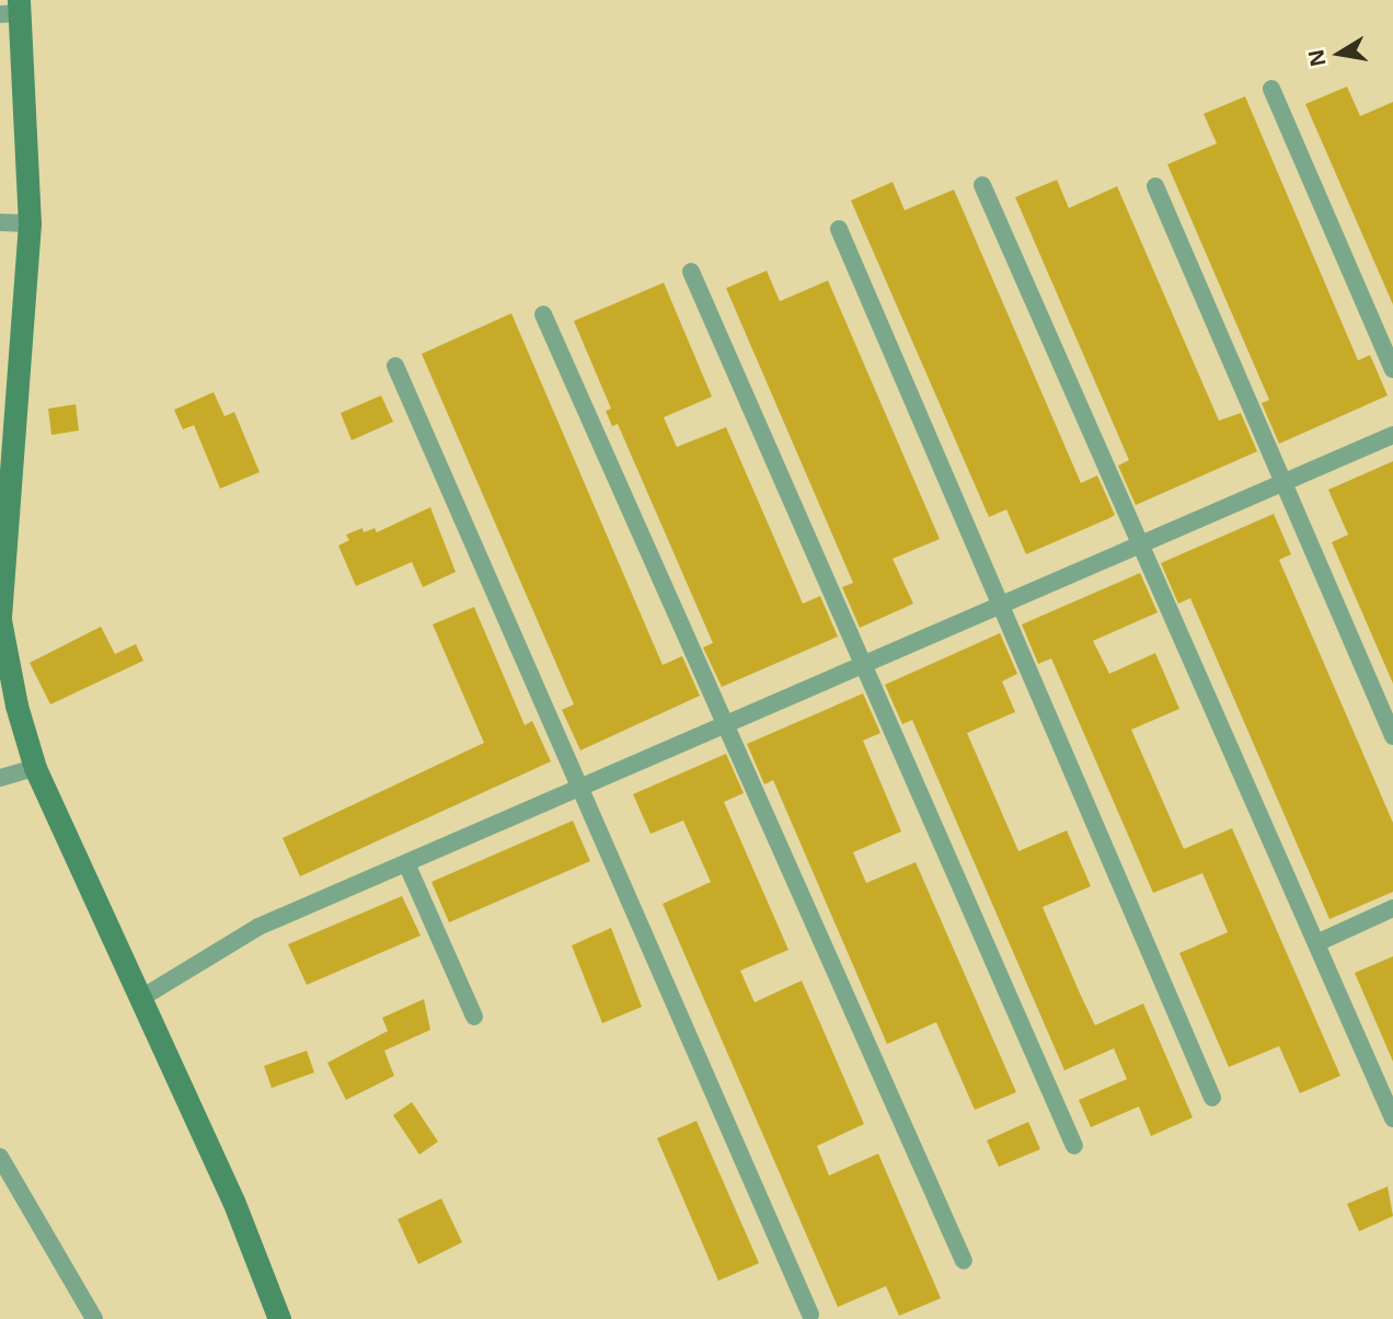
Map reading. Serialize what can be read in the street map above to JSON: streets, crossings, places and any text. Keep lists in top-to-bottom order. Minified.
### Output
{"north":"left"}
